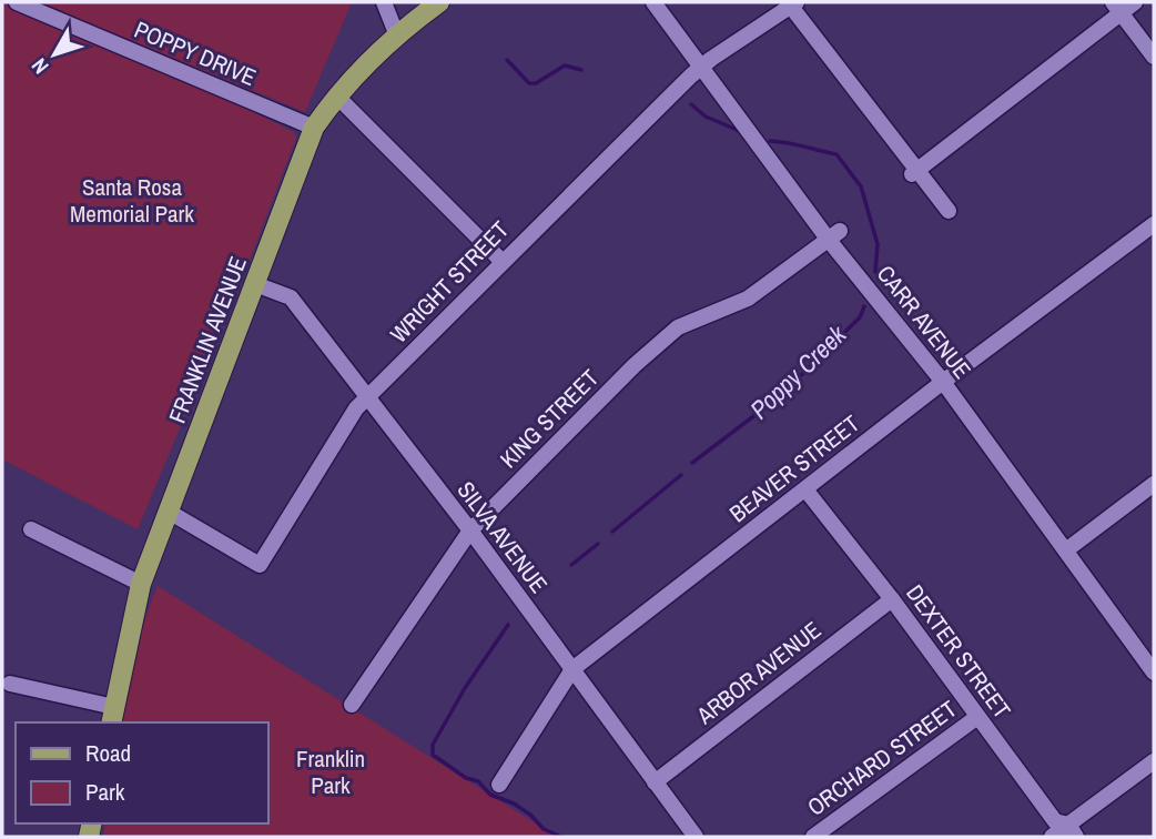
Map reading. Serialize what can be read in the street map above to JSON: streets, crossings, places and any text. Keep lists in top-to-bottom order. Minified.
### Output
{"streets":{"main road":["FRANKLIN AVENUE"],"street":["POPPY DRIVE","WRIGHT STREET","CARR AVENUE","KING STREET","BEAVER STREET","SILVA AVENUE","DEXTER STREET","ARBOR AVENUE","ORCHARD STREET"]},"crossings":[["POPPY DRIVE","FRANKLIN AVENUE"],["WRIGHT STREET","CARR AVENUE"],["WRIGHT STREET","FRANKLIN AVENUE"],["WRIGHT STREET","SILVA AVENUE"],["CARR AVENUE","KING STREET"],["CARR AVENUE","BEAVER STREET"],["FRANKLIN AVENUE","SILVA AVENUE"],["KING STREET","SILVA AVENUE"],["BEAVER STREET","SILVA AVENUE"],["BEAVER STREET","DEXTER STREET"],["SILVA AVENUE","ARBOR AVENUE"],["DEXTER STREET","ARBOR AVENUE"],["DEXTER STREET","ORCHARD STREET"]],"water":["Poppy Creek"],"parks":["Santa Rosa Memorial Park","Franklin Park"],"legend":["Road","Park"],"north":"bottom left"}
